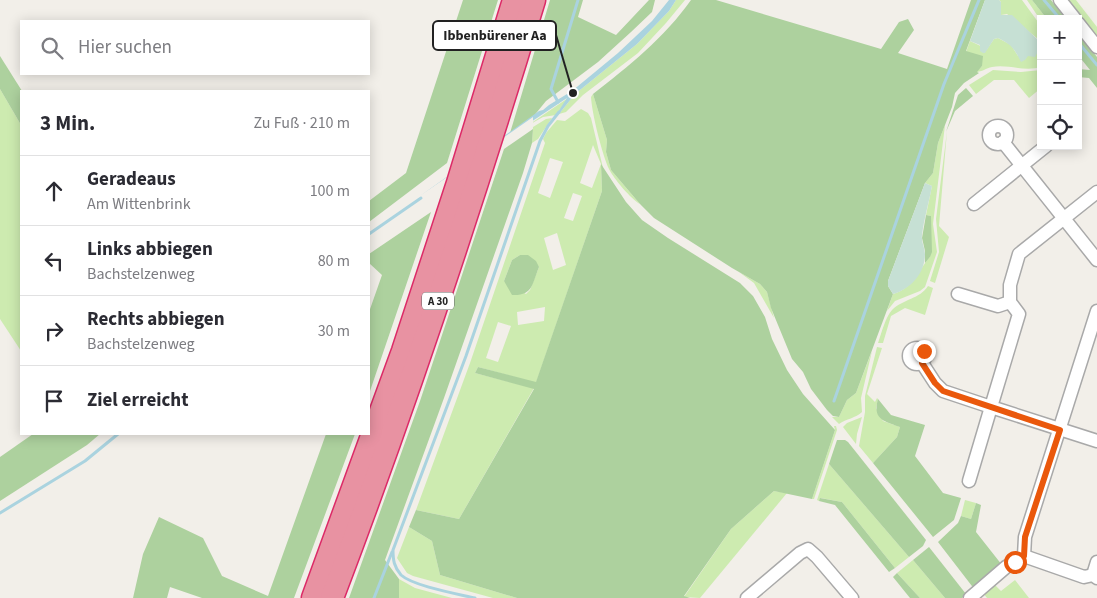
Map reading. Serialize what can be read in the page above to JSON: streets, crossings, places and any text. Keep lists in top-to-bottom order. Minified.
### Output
{"streets":{"highway":["A 30"]},"places":["Ibbenbürener Aa"],"page":{"map_buttons":["+","−"],"search":"Hier suchen","heading":["3 Min.","Zu Fuß · 210 m"],"list":[["Geradeaus","Am Wittenbrink","100 m"],["Links abbiegen","Bachstelzenweg","80 m"],["Rechts abbiegen","Bachstelzenweg","30 m"],"Ziel erreicht"]}}
